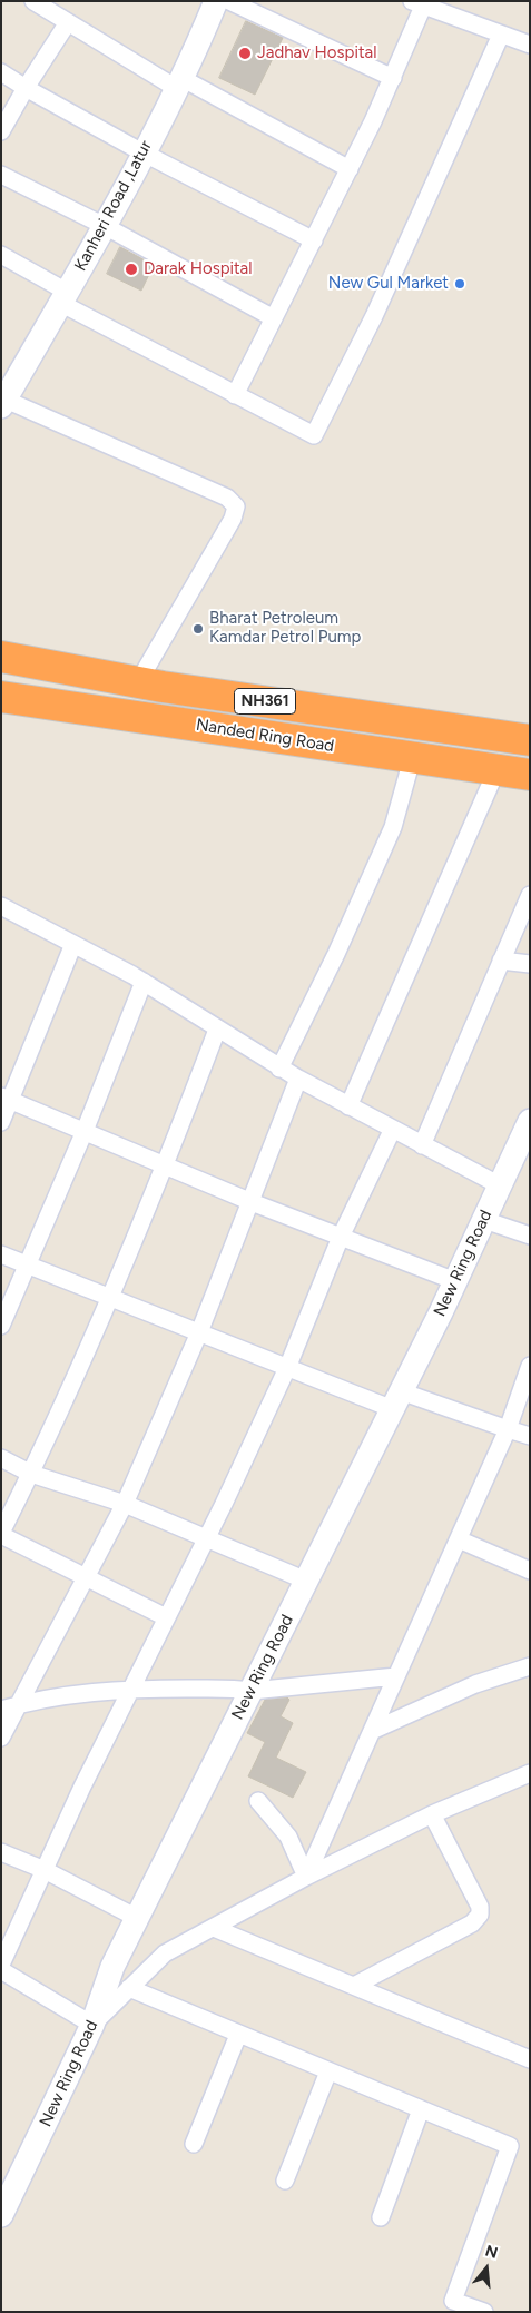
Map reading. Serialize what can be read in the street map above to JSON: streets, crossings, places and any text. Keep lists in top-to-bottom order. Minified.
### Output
{"streets":{"highway":["NH361","Nanded Ring Road"],"street":["Kanheri Road ,Latur","New Ring Road"]},"places":["Jadhav Hospital","Darak Hospital","New Gul Market","Bharat Petroleum Kamdar Petrol Pump"],"north":"top"}
